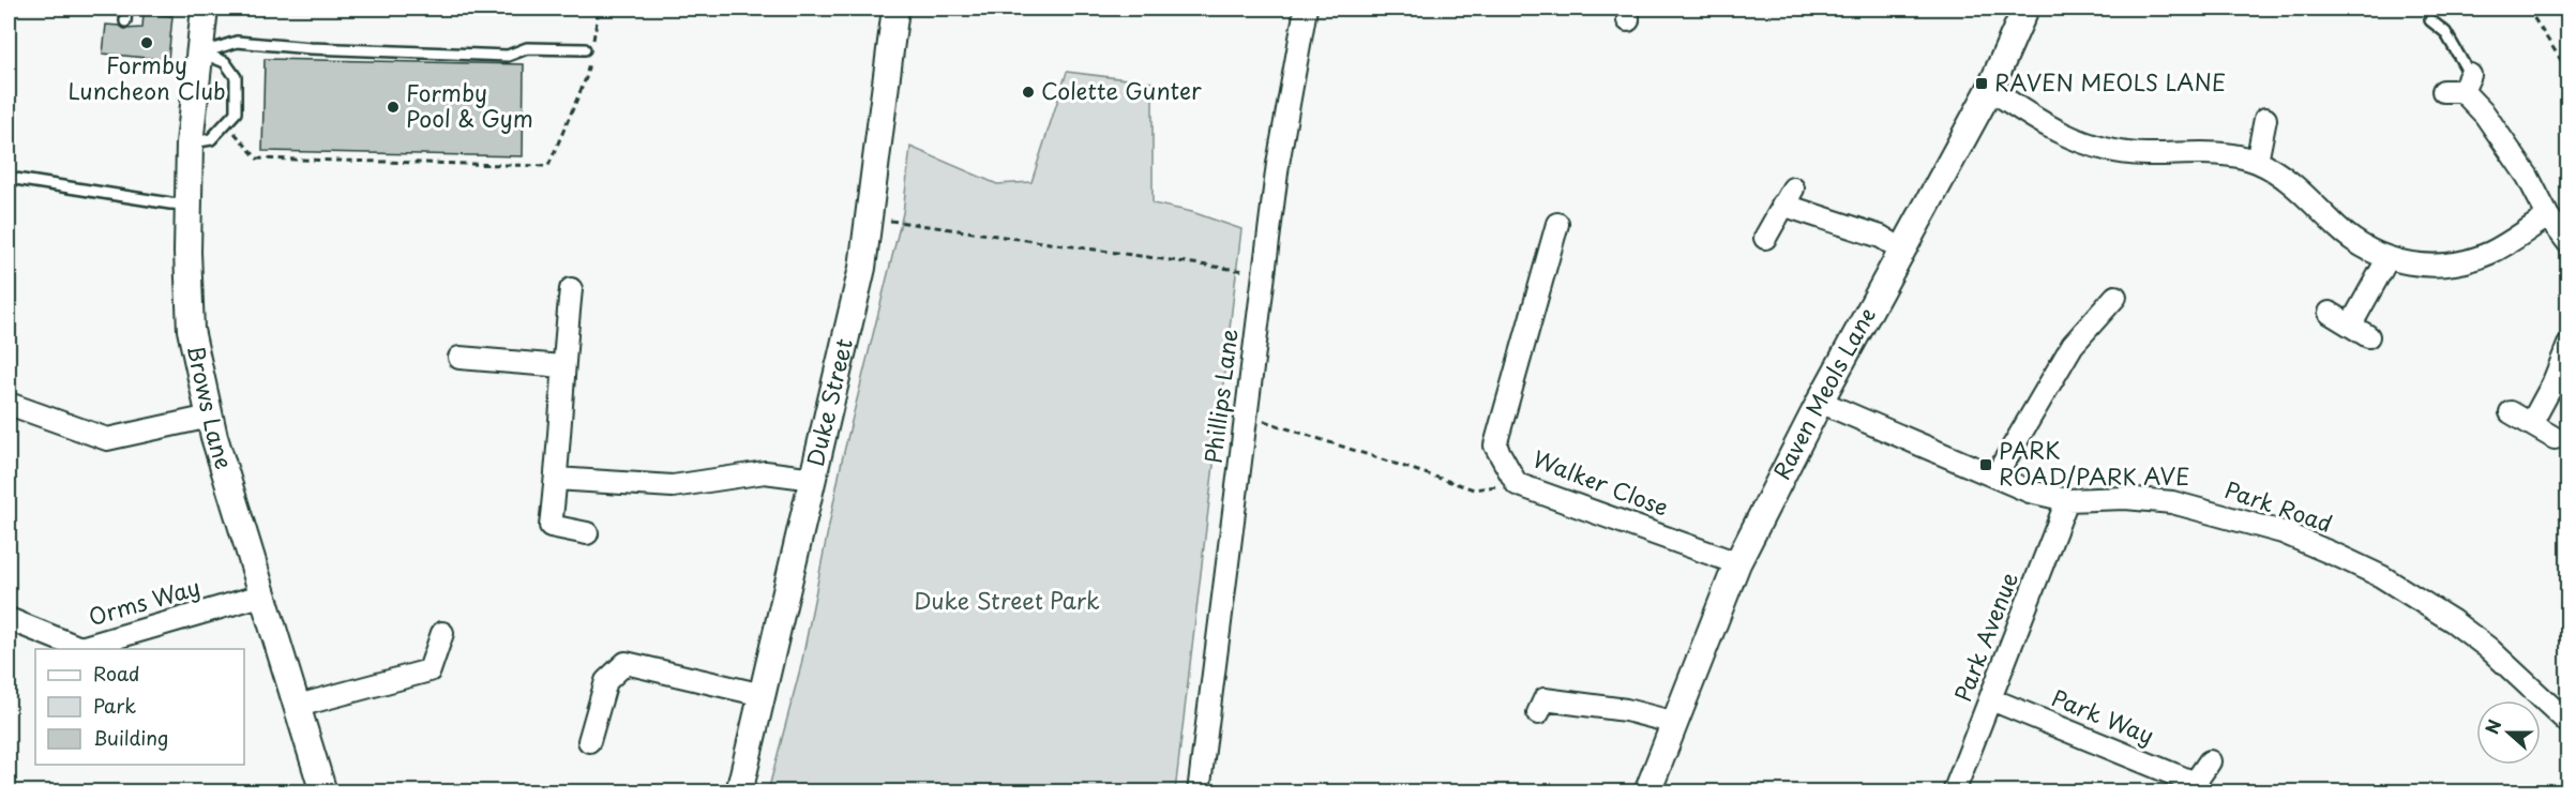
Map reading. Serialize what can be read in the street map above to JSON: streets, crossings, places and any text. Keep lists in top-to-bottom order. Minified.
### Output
{"streets":{"street":["Raven Meols Lane","Phillips Lane","Duke Street","Brows Lane","Walker Close","Park Road","Orms Way","Park Avenue","Park Way"]},"crossings":[["Raven Meols Lane","Walker Close"],["Raven Meols Lane","Park Road"],["Brows Lane","Orms Way"],["Park Road","Park Avenue"],["Park Avenue","Park Way"]],"parks":["Duke Street Park"],"places":{"other":["Formby Luncheon Club","Colette Gunter","Formby Pool & Gym"],"transit":["RAVEN MEOLS LANE","PARK ROAD/PARK AVE"]},"legend":["Road","Park","Building"],"north":"left"}
